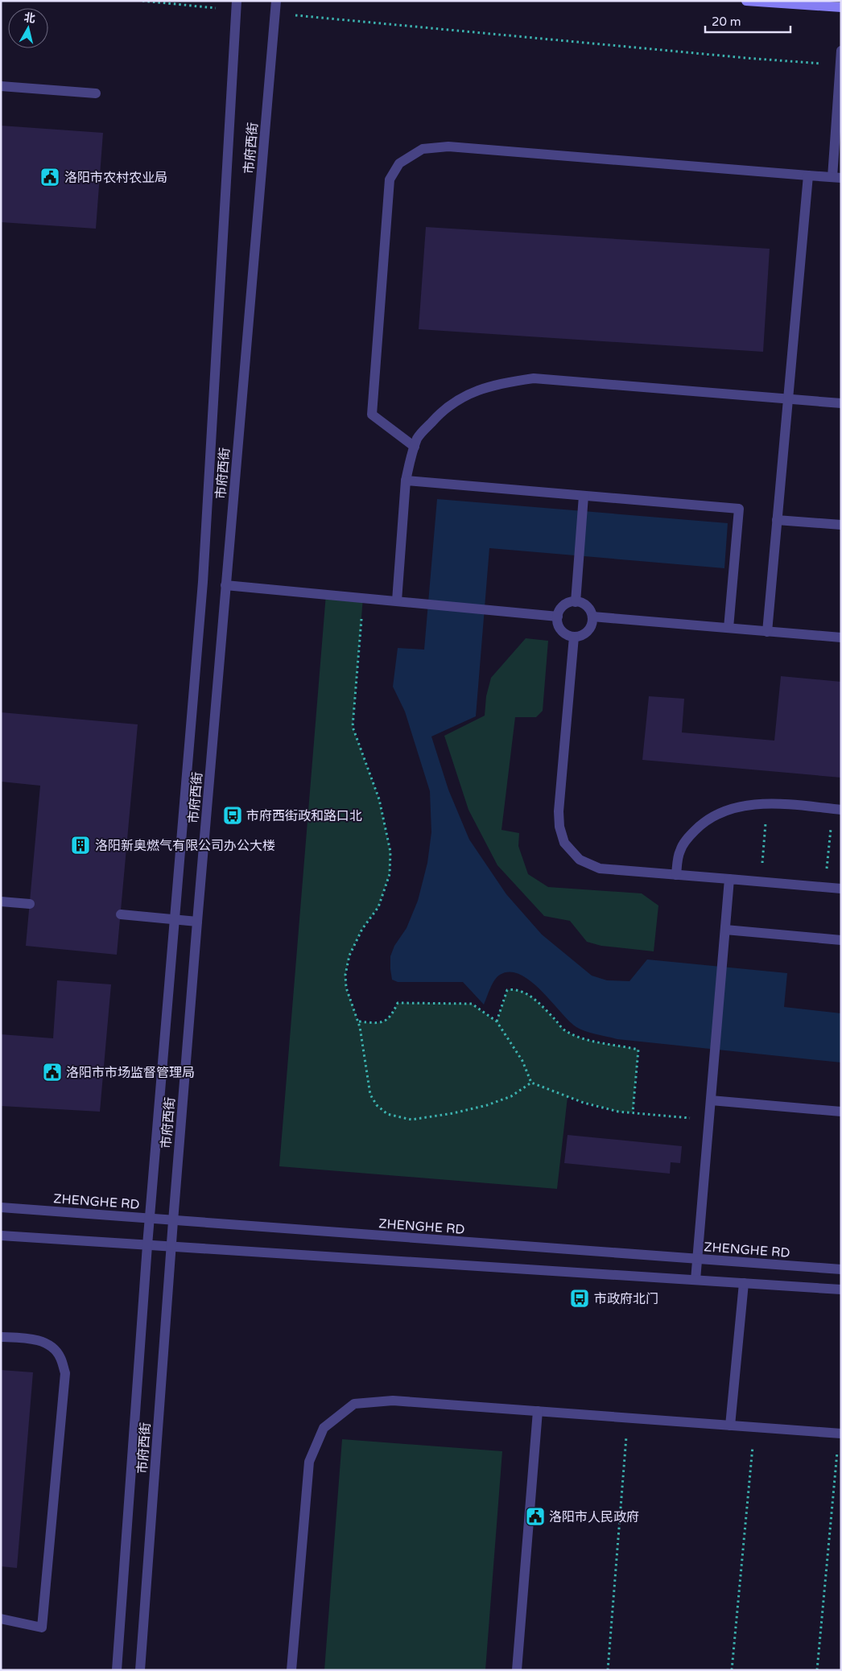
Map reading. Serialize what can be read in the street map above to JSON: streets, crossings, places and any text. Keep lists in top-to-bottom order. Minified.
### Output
{"streets":{"street":["市府西街","ZHENGHE RD"]},"crossings":[["市府西街","ZHENGHE RD"]],"places":{"public building":["洛阳市农村农业局","洛阳市市场监督管理局","洛阳市人民政府"],"bus stop":["市府西街政和路口北","市政府北门"],"building":["洛阳新奥燃气有限公司办公大楼"]},"scale_bar":"20 m","north":"top"}
